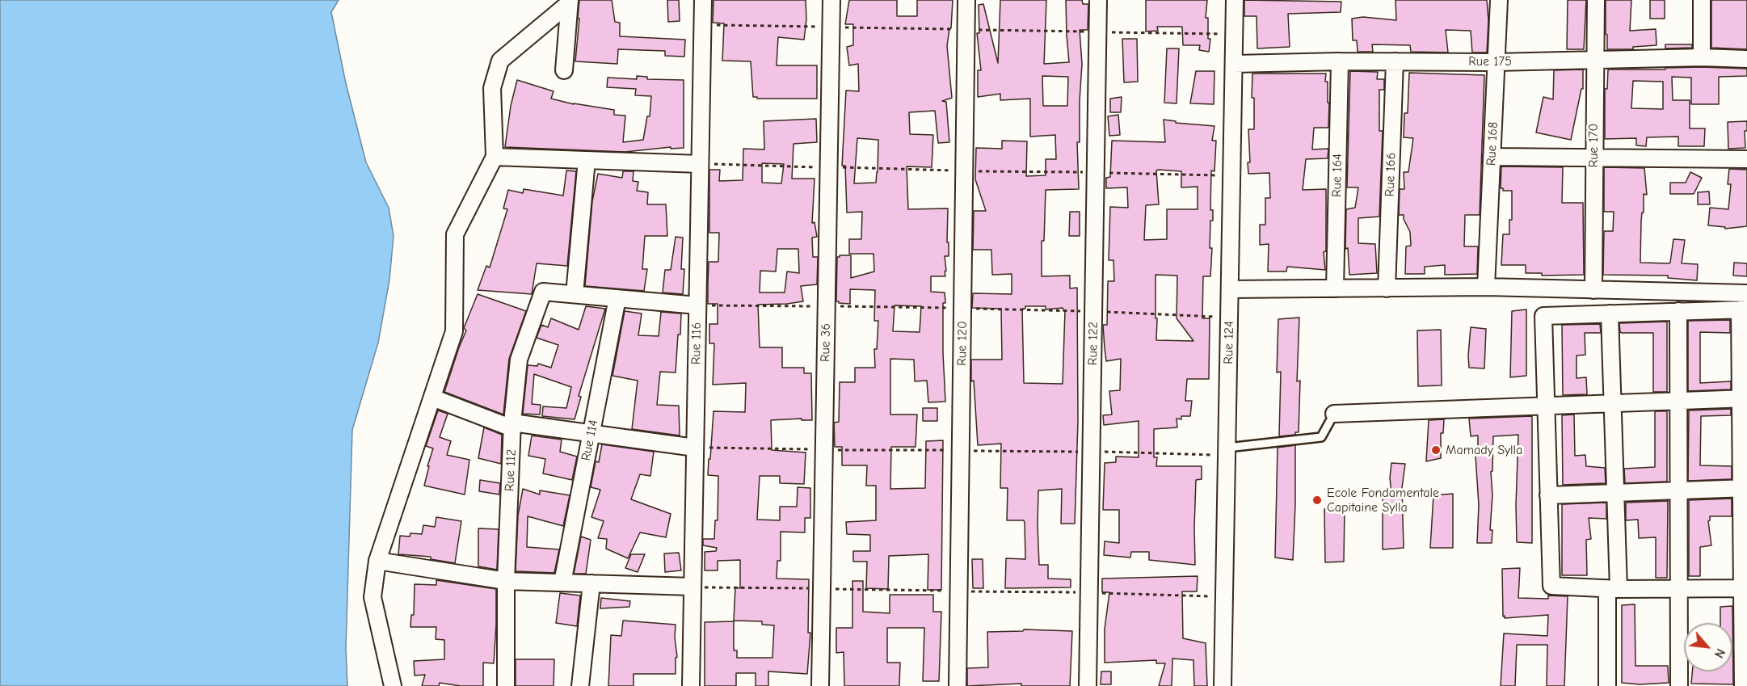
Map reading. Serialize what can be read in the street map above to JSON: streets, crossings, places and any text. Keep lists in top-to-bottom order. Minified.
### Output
{"streets":{"street":["Rue 175","Rue 168","Rue 170","Rue 166","Rue 164","Rue 36","Rue 124","Rue 116","Rue 120","Rue 122","Rue 114","Rue 112"]},"crossings":[["Rue 175","Rue 168"],["Rue 175","Rue 170"],["Rue 175","Rue 166"],["Rue 175","Rue 164"],["Rue 175","Rue 124"],["Rue 116","Rue 112"],["Rue 114","Rue 112"]],"places":["Mamady Sylla","Ecole Fondamentale Capitaine Sylla"],"north":"bottom right"}
